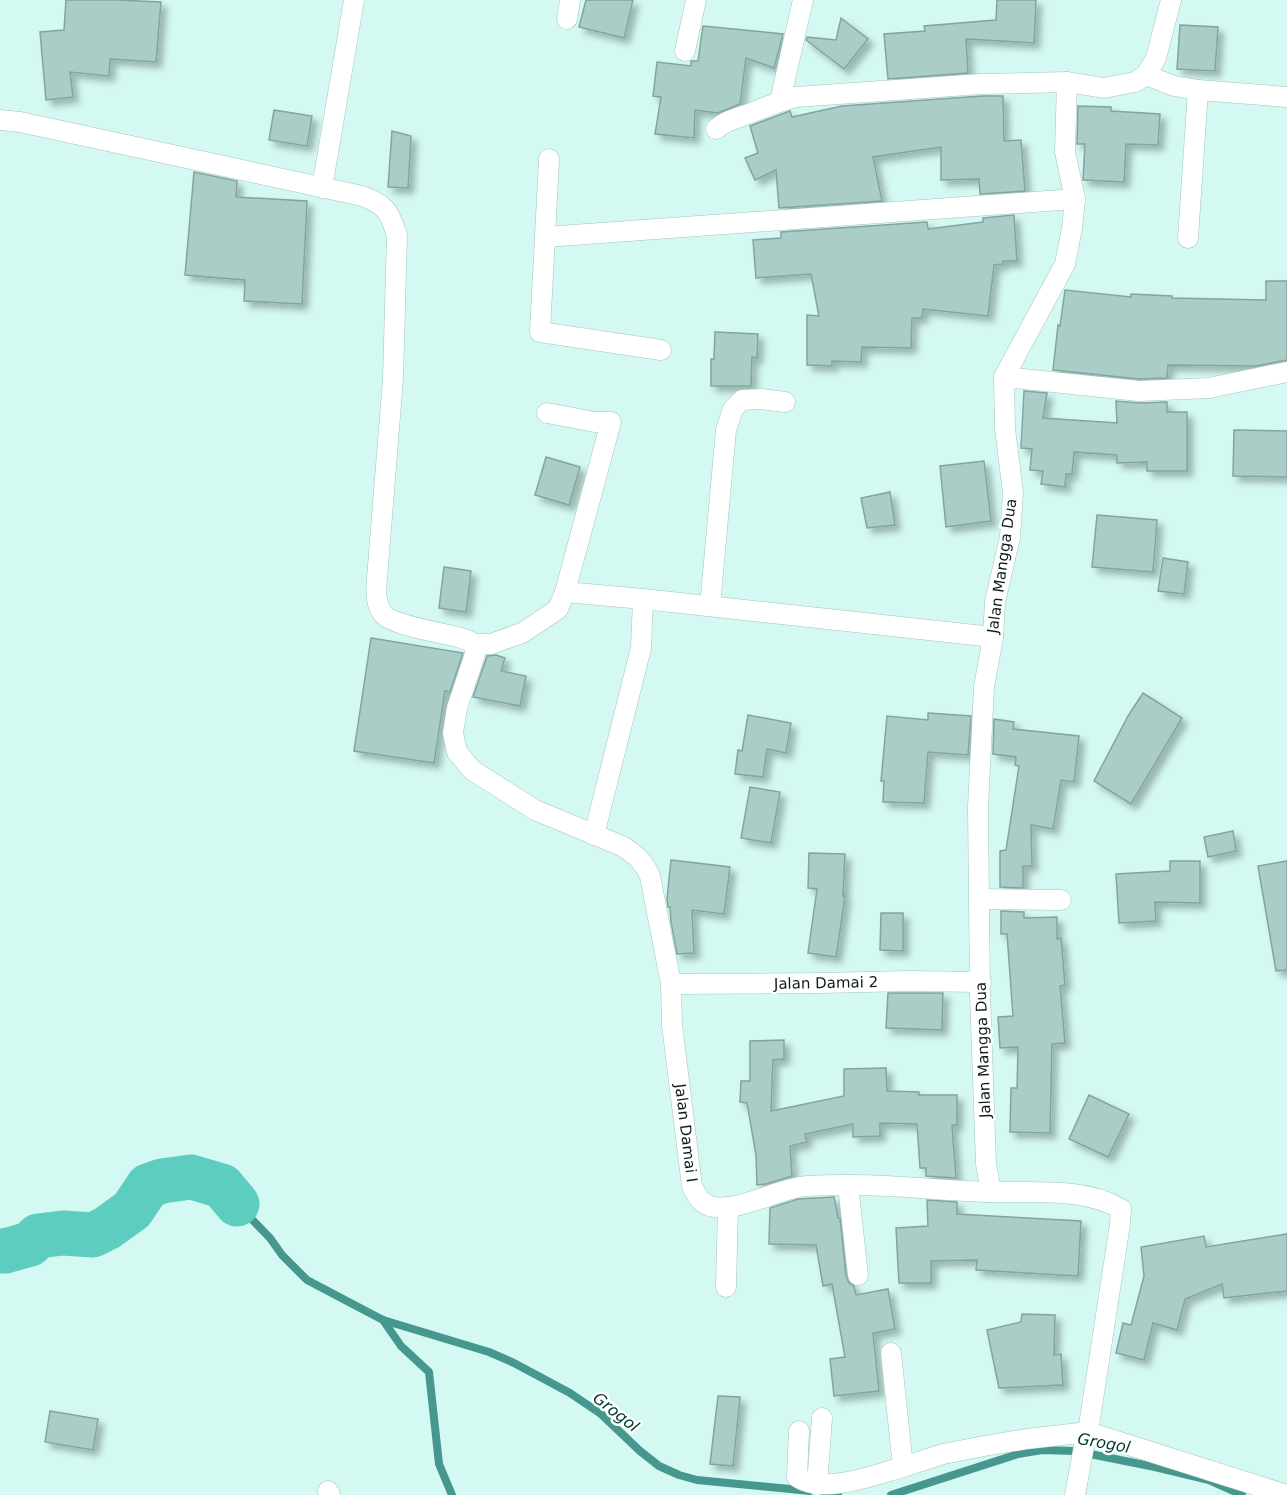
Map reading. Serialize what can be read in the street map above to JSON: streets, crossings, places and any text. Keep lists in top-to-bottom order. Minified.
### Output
{"streets":{"street":["Jalan Mangga Dua","Jalan Damai 2","Jalan Damai I"]},"crossings":[["Jalan Mangga Dua","Jalan Damai 2"],["Jalan Mangga Dua","Jalan Damai I"],["Jalan Damai 2","Jalan Damai I"]],"water":["Grogol"]}
